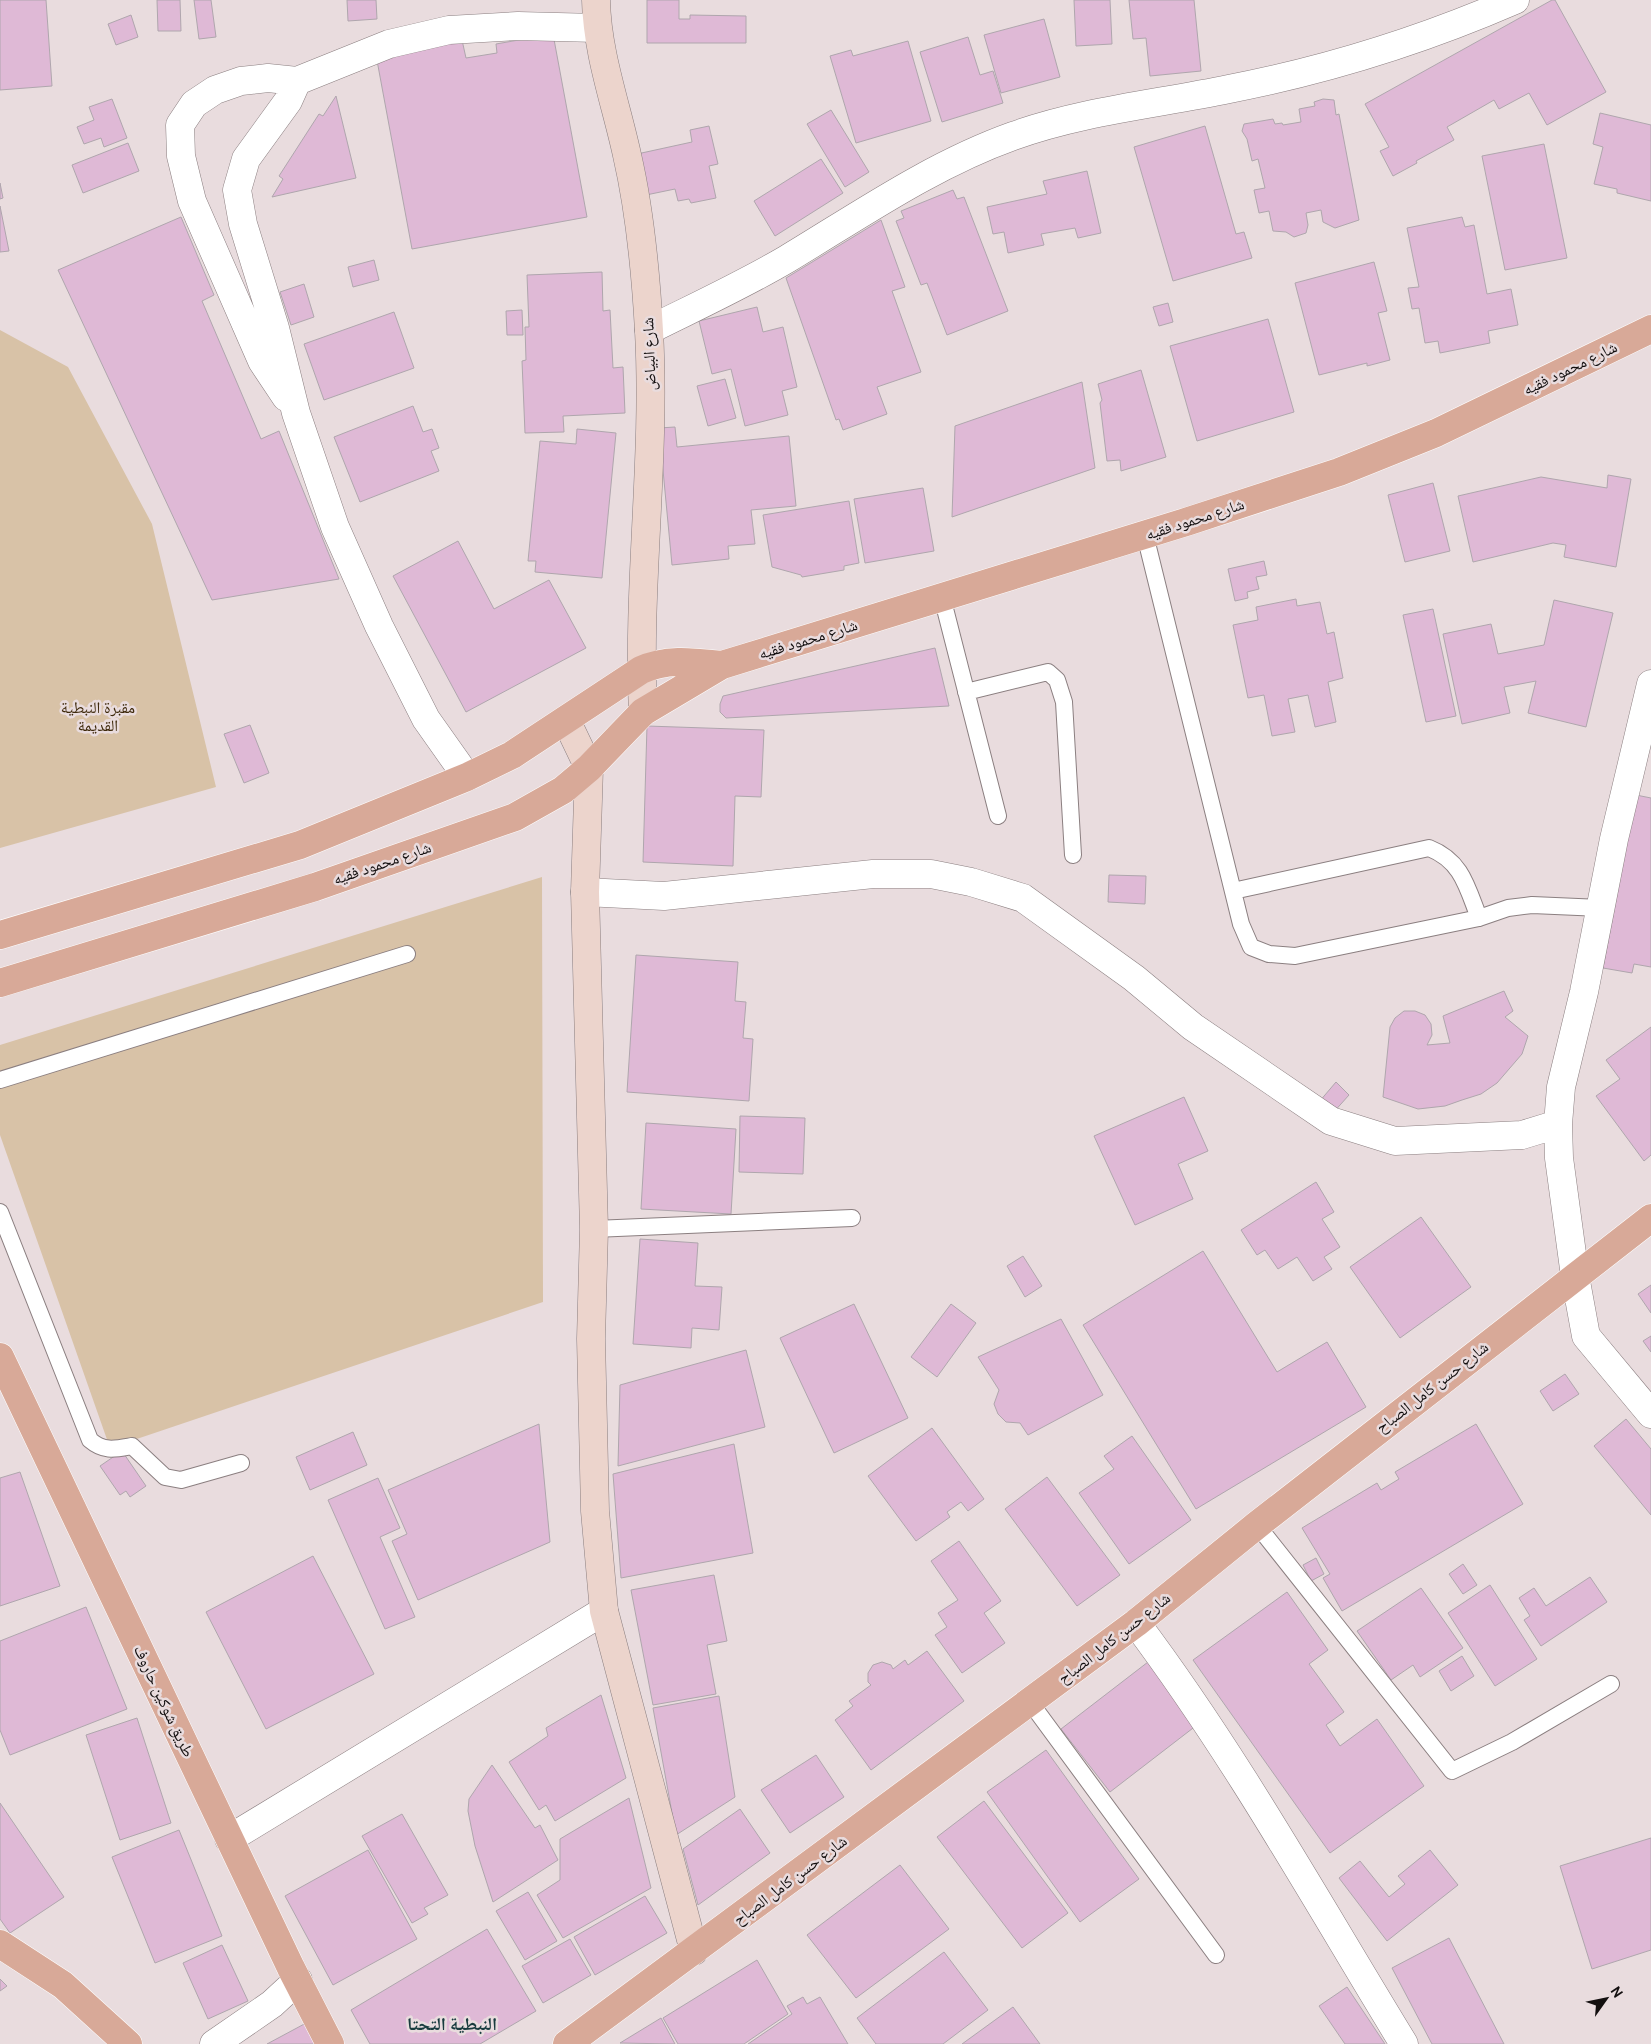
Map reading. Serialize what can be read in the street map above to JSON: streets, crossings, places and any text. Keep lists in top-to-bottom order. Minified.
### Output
{"streets":{"main road":["شارع البياض","شارع محمود فقيه","شارع حسن كامل الصباح","طريق شوكين حاروف"]},"crossings":[["شارع البياض","شارع محمود فقيه"]],"districts":["النبطية التحتا"],"parks":["مقبرة النبطية القديمة"],"north":"top right"}
